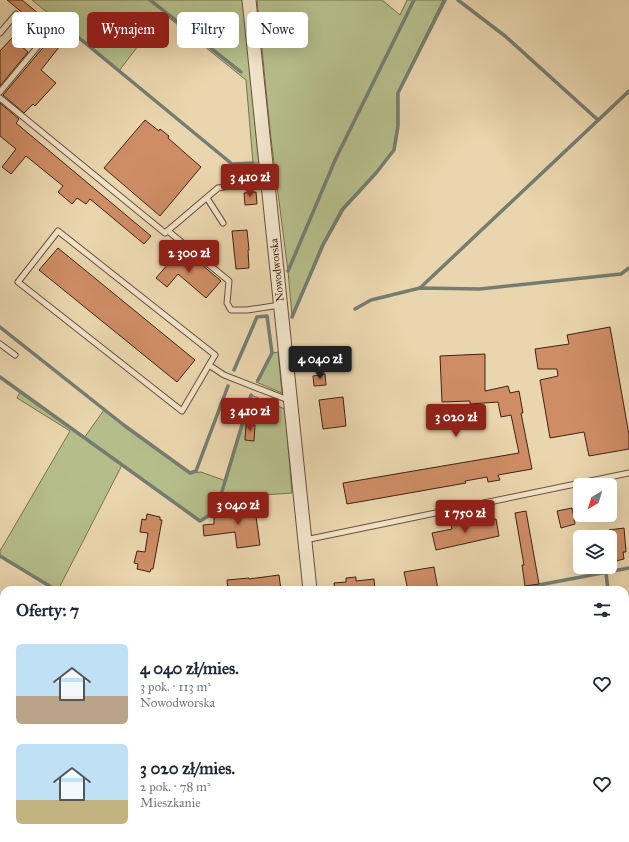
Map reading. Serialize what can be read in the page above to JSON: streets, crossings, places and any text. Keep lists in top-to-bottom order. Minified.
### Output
{"streets":{"street":["Nowodworska"]},"north":"bottom left","page":{"chip":["Kupno","Wynajem","Filtry","Nowe"],"price":["3 410 zł","2 300 zł","4 040 zł","3 410 zł","3 020 zł","3 040 zł","1 750 zł"],"heading":"Oferty: 7","list":[{"name":"4 040 zł/mies.","note":"3 pok. · 113 m² · Nowodworska"},{"name":"3 020 zł/mies.","note":"2 pok. · 78 m² · Mieszkanie"}]}}
